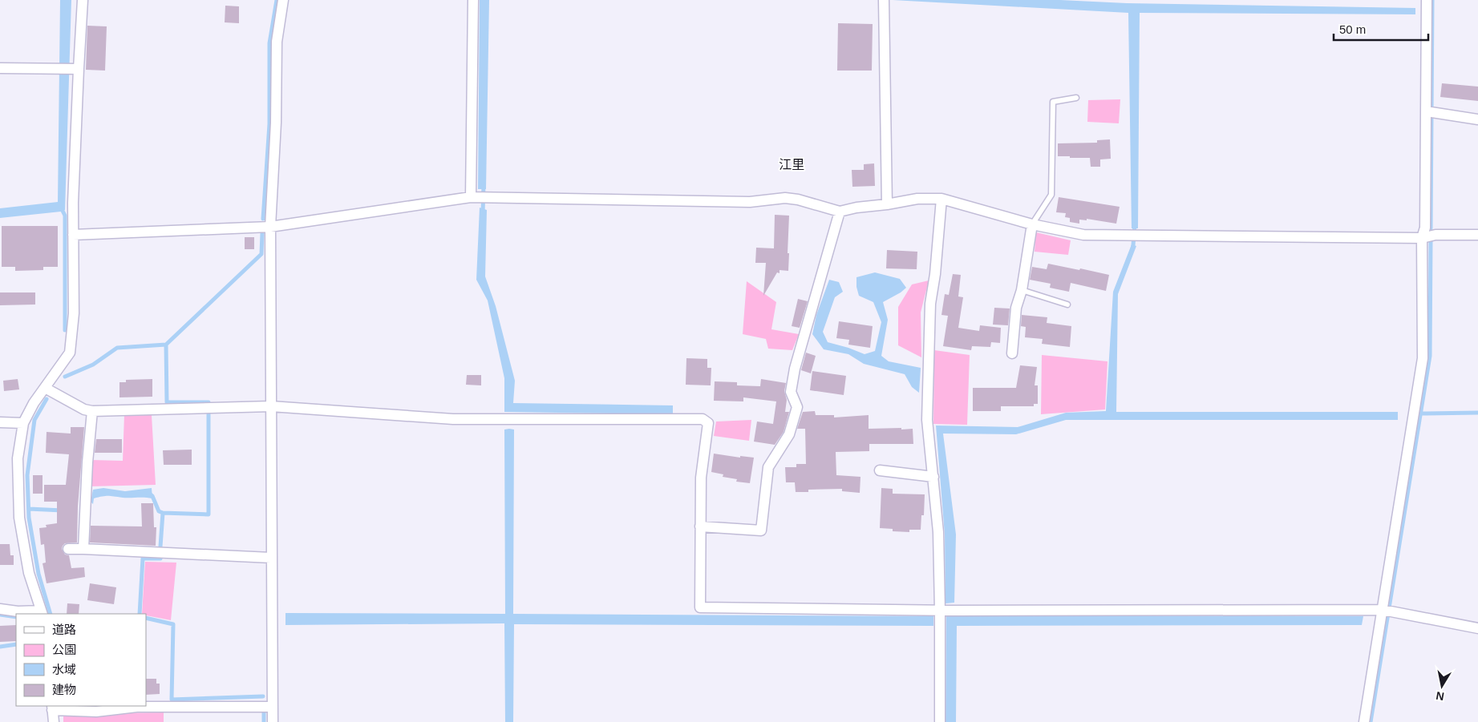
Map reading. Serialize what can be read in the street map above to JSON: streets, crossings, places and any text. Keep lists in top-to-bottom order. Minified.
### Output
{"districts":["江里"],"legend":["道路","公園","水域","建物"],"scale_bar":"50 m","north":"bottom"}
